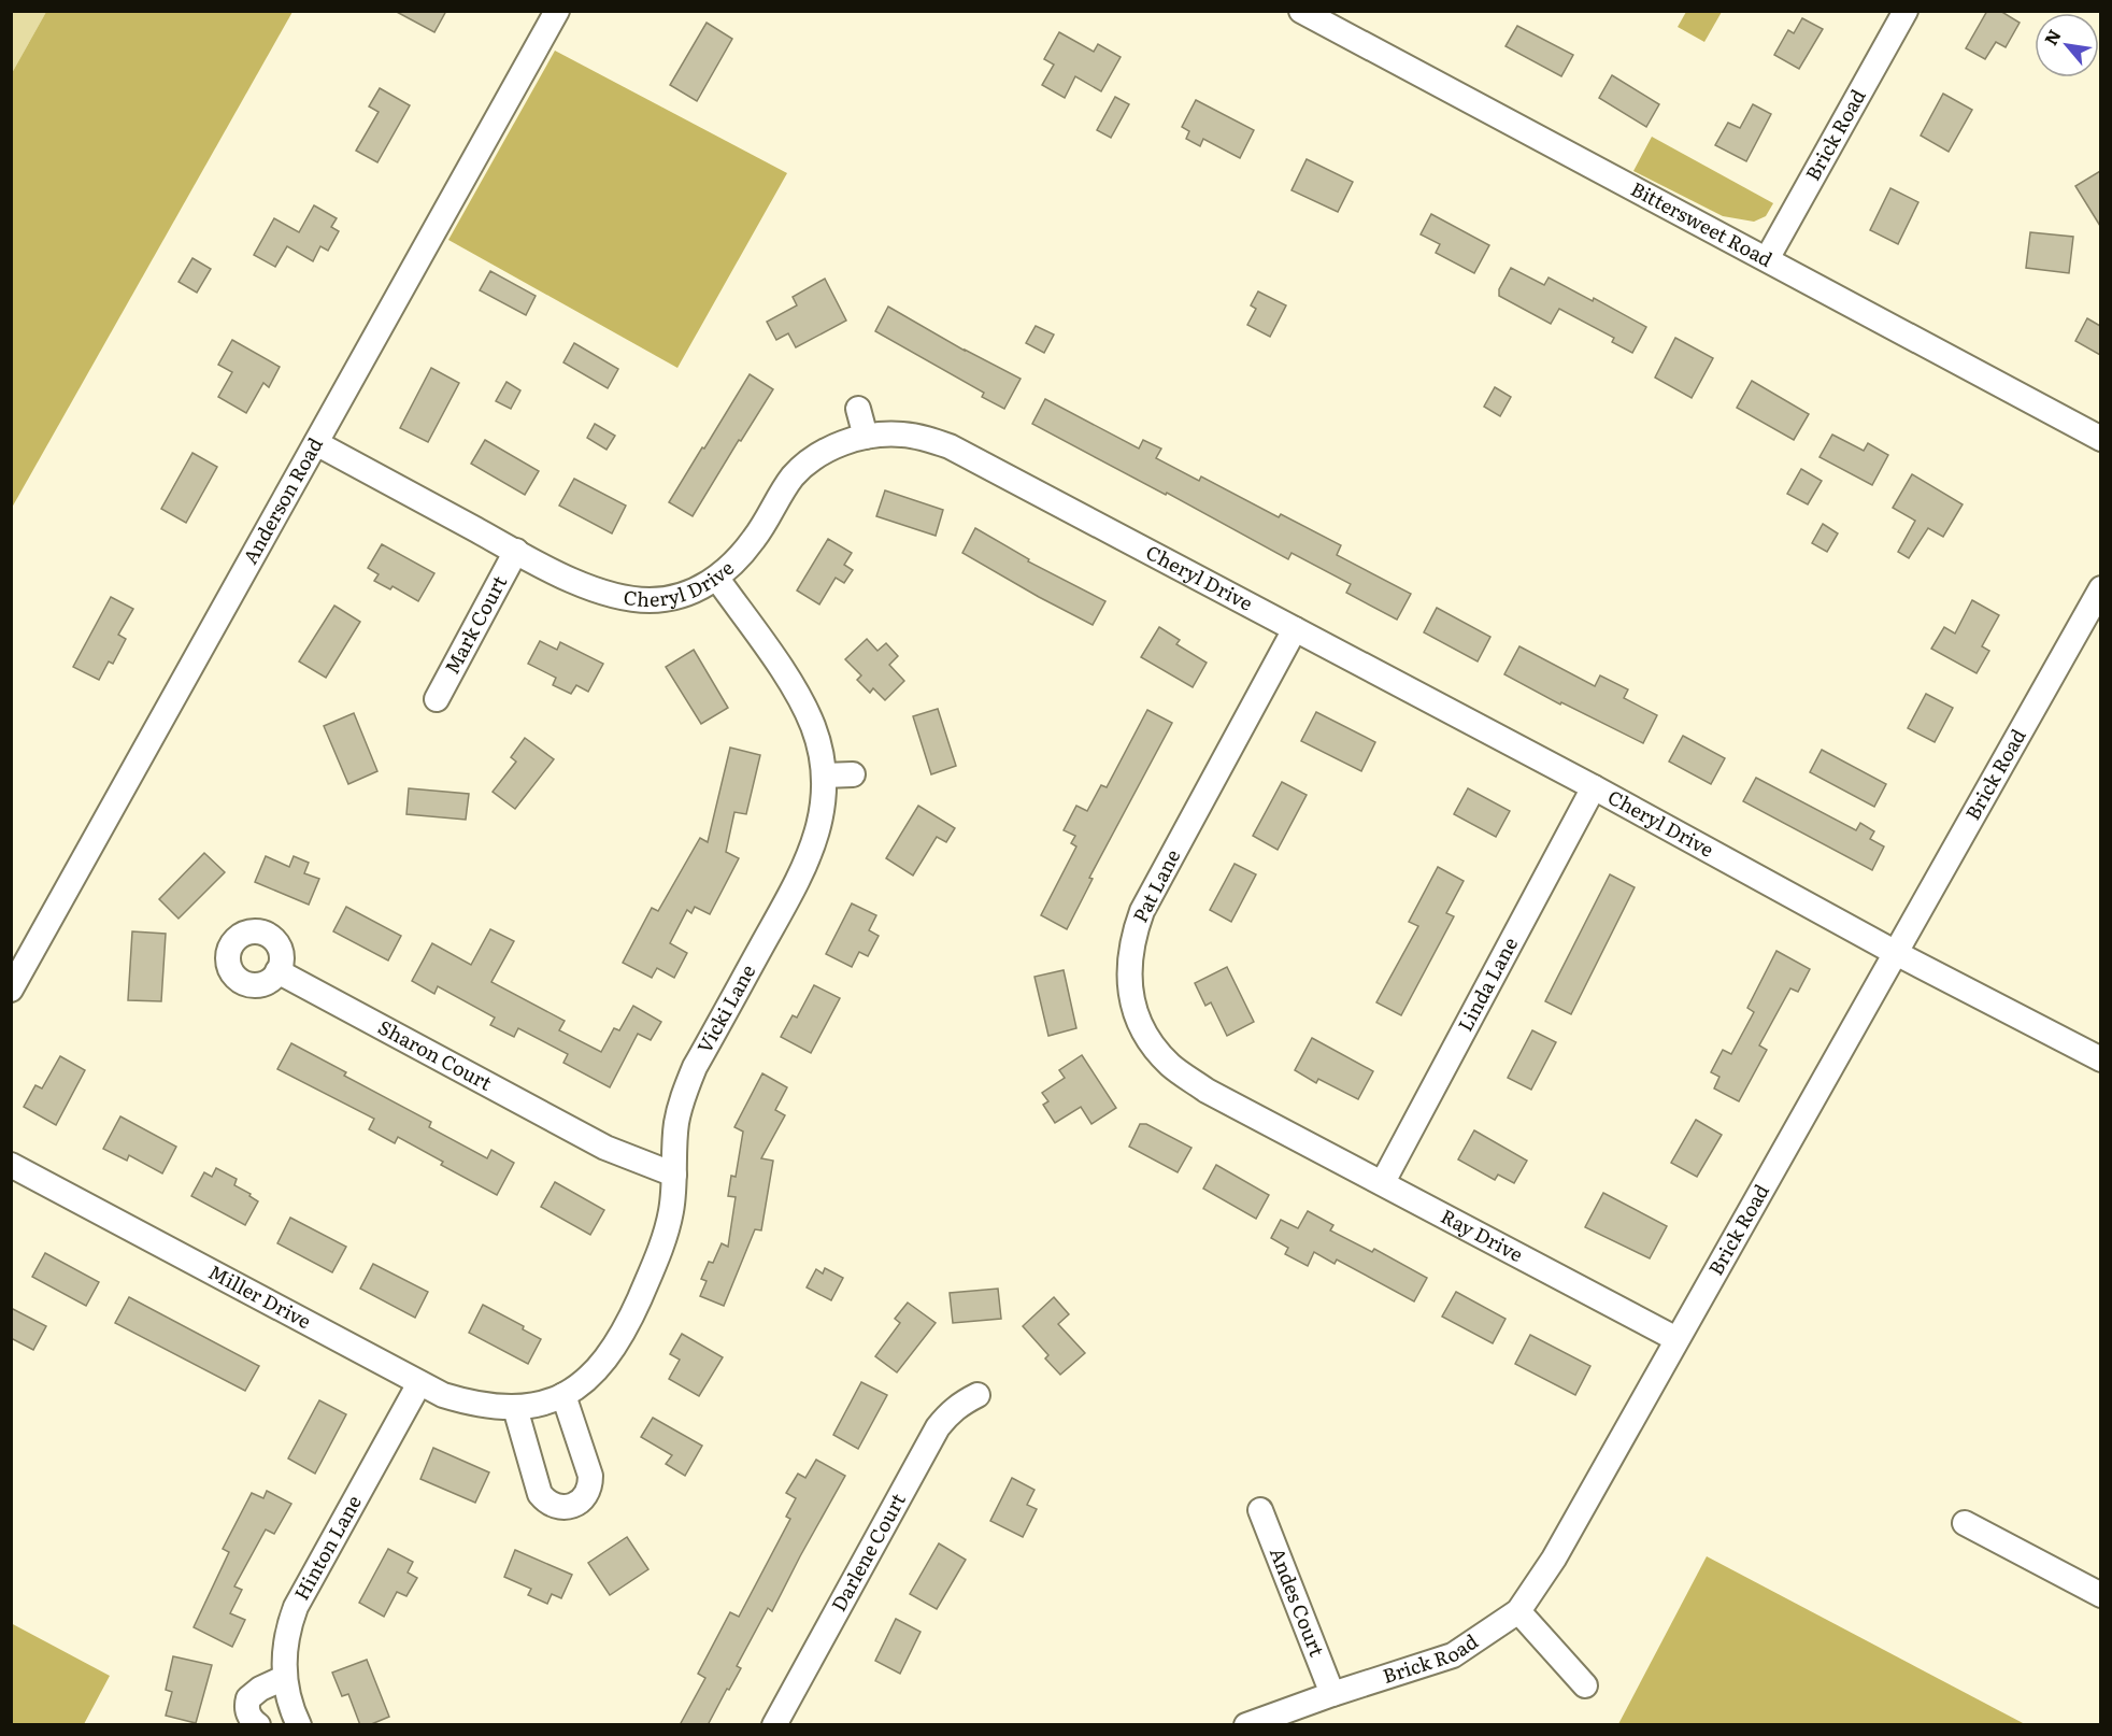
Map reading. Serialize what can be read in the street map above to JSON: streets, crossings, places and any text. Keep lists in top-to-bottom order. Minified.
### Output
{"streets":{"street":["Brick Road","Bittersweet Road","Anderson Road","Cheryl Drive","Mark Court","Pat Lane","Linda Lane","Vicki Lane","Sharon Court","Ray Drive","Miller Drive","Hinton Lane","Darlene Court","Andes Court"]},"crossings":[["Brick Road","Bittersweet Road"],["Brick Road","Cheryl Drive"],["Brick Road","Ray Drive"],["Brick Road","Andes Court"],["Anderson Road","Cheryl Drive"],["Cheryl Drive","Mark Court"],["Cheryl Drive","Pat Lane"],["Cheryl Drive","Linda Lane"],["Cheryl Drive","Vicki Lane"],["Pat Lane","Ray Drive"],["Linda Lane","Ray Drive"],["Vicki Lane","Sharon Court"],["Vicki Lane","Miller Drive"],["Miller Drive","Hinton Lane"]],"north":"top left"}
